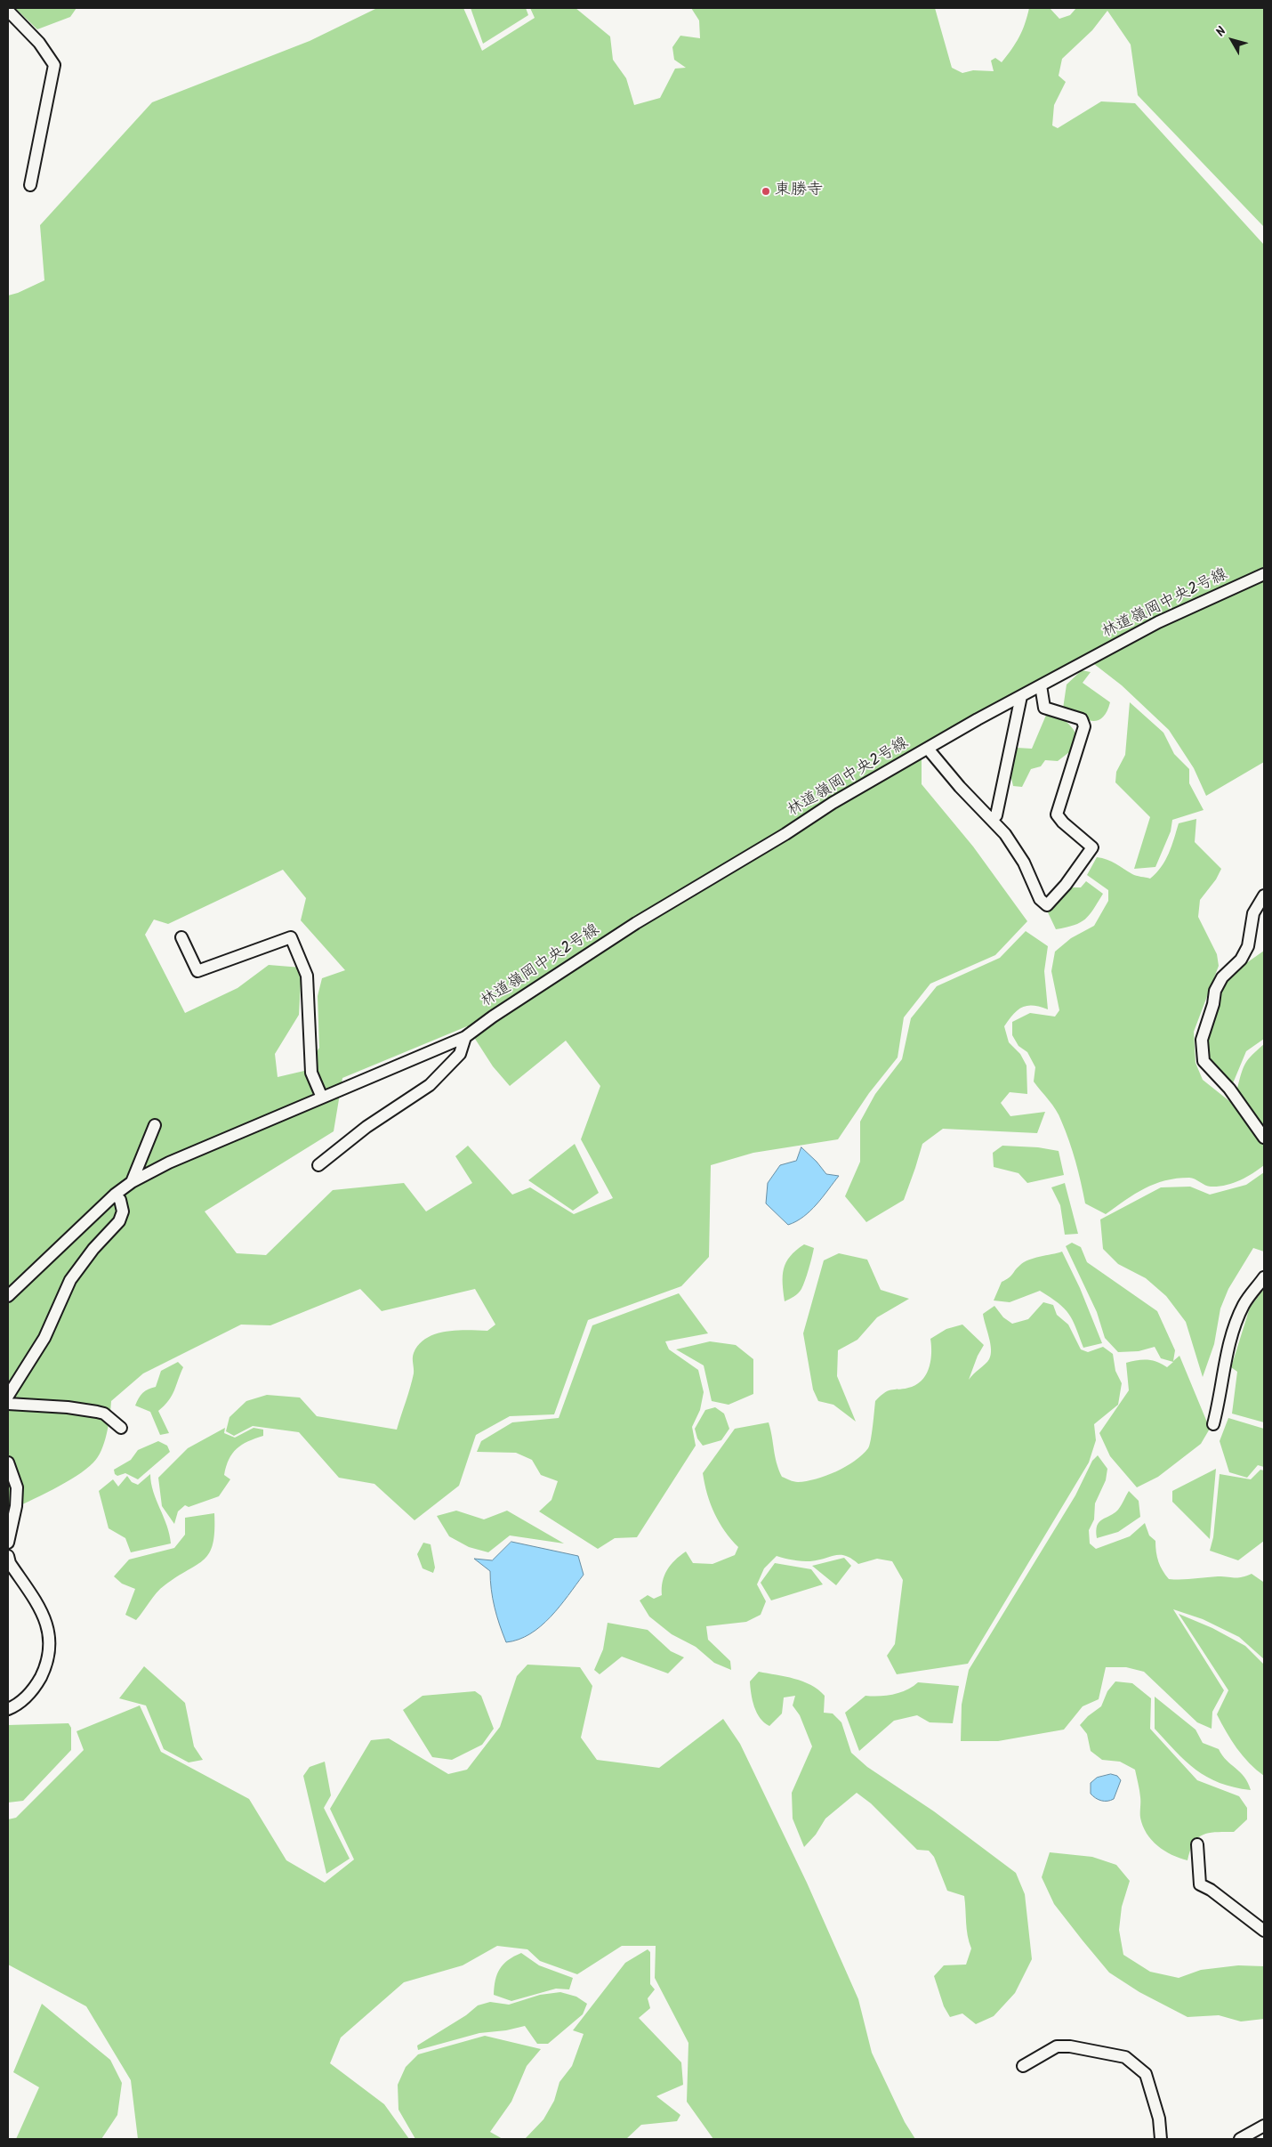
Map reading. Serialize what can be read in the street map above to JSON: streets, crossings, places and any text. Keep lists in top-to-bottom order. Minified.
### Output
{"streets":{"street":["林道嶺岡中央2号線"]},"places":["東勝寺"],"north":"top left"}
